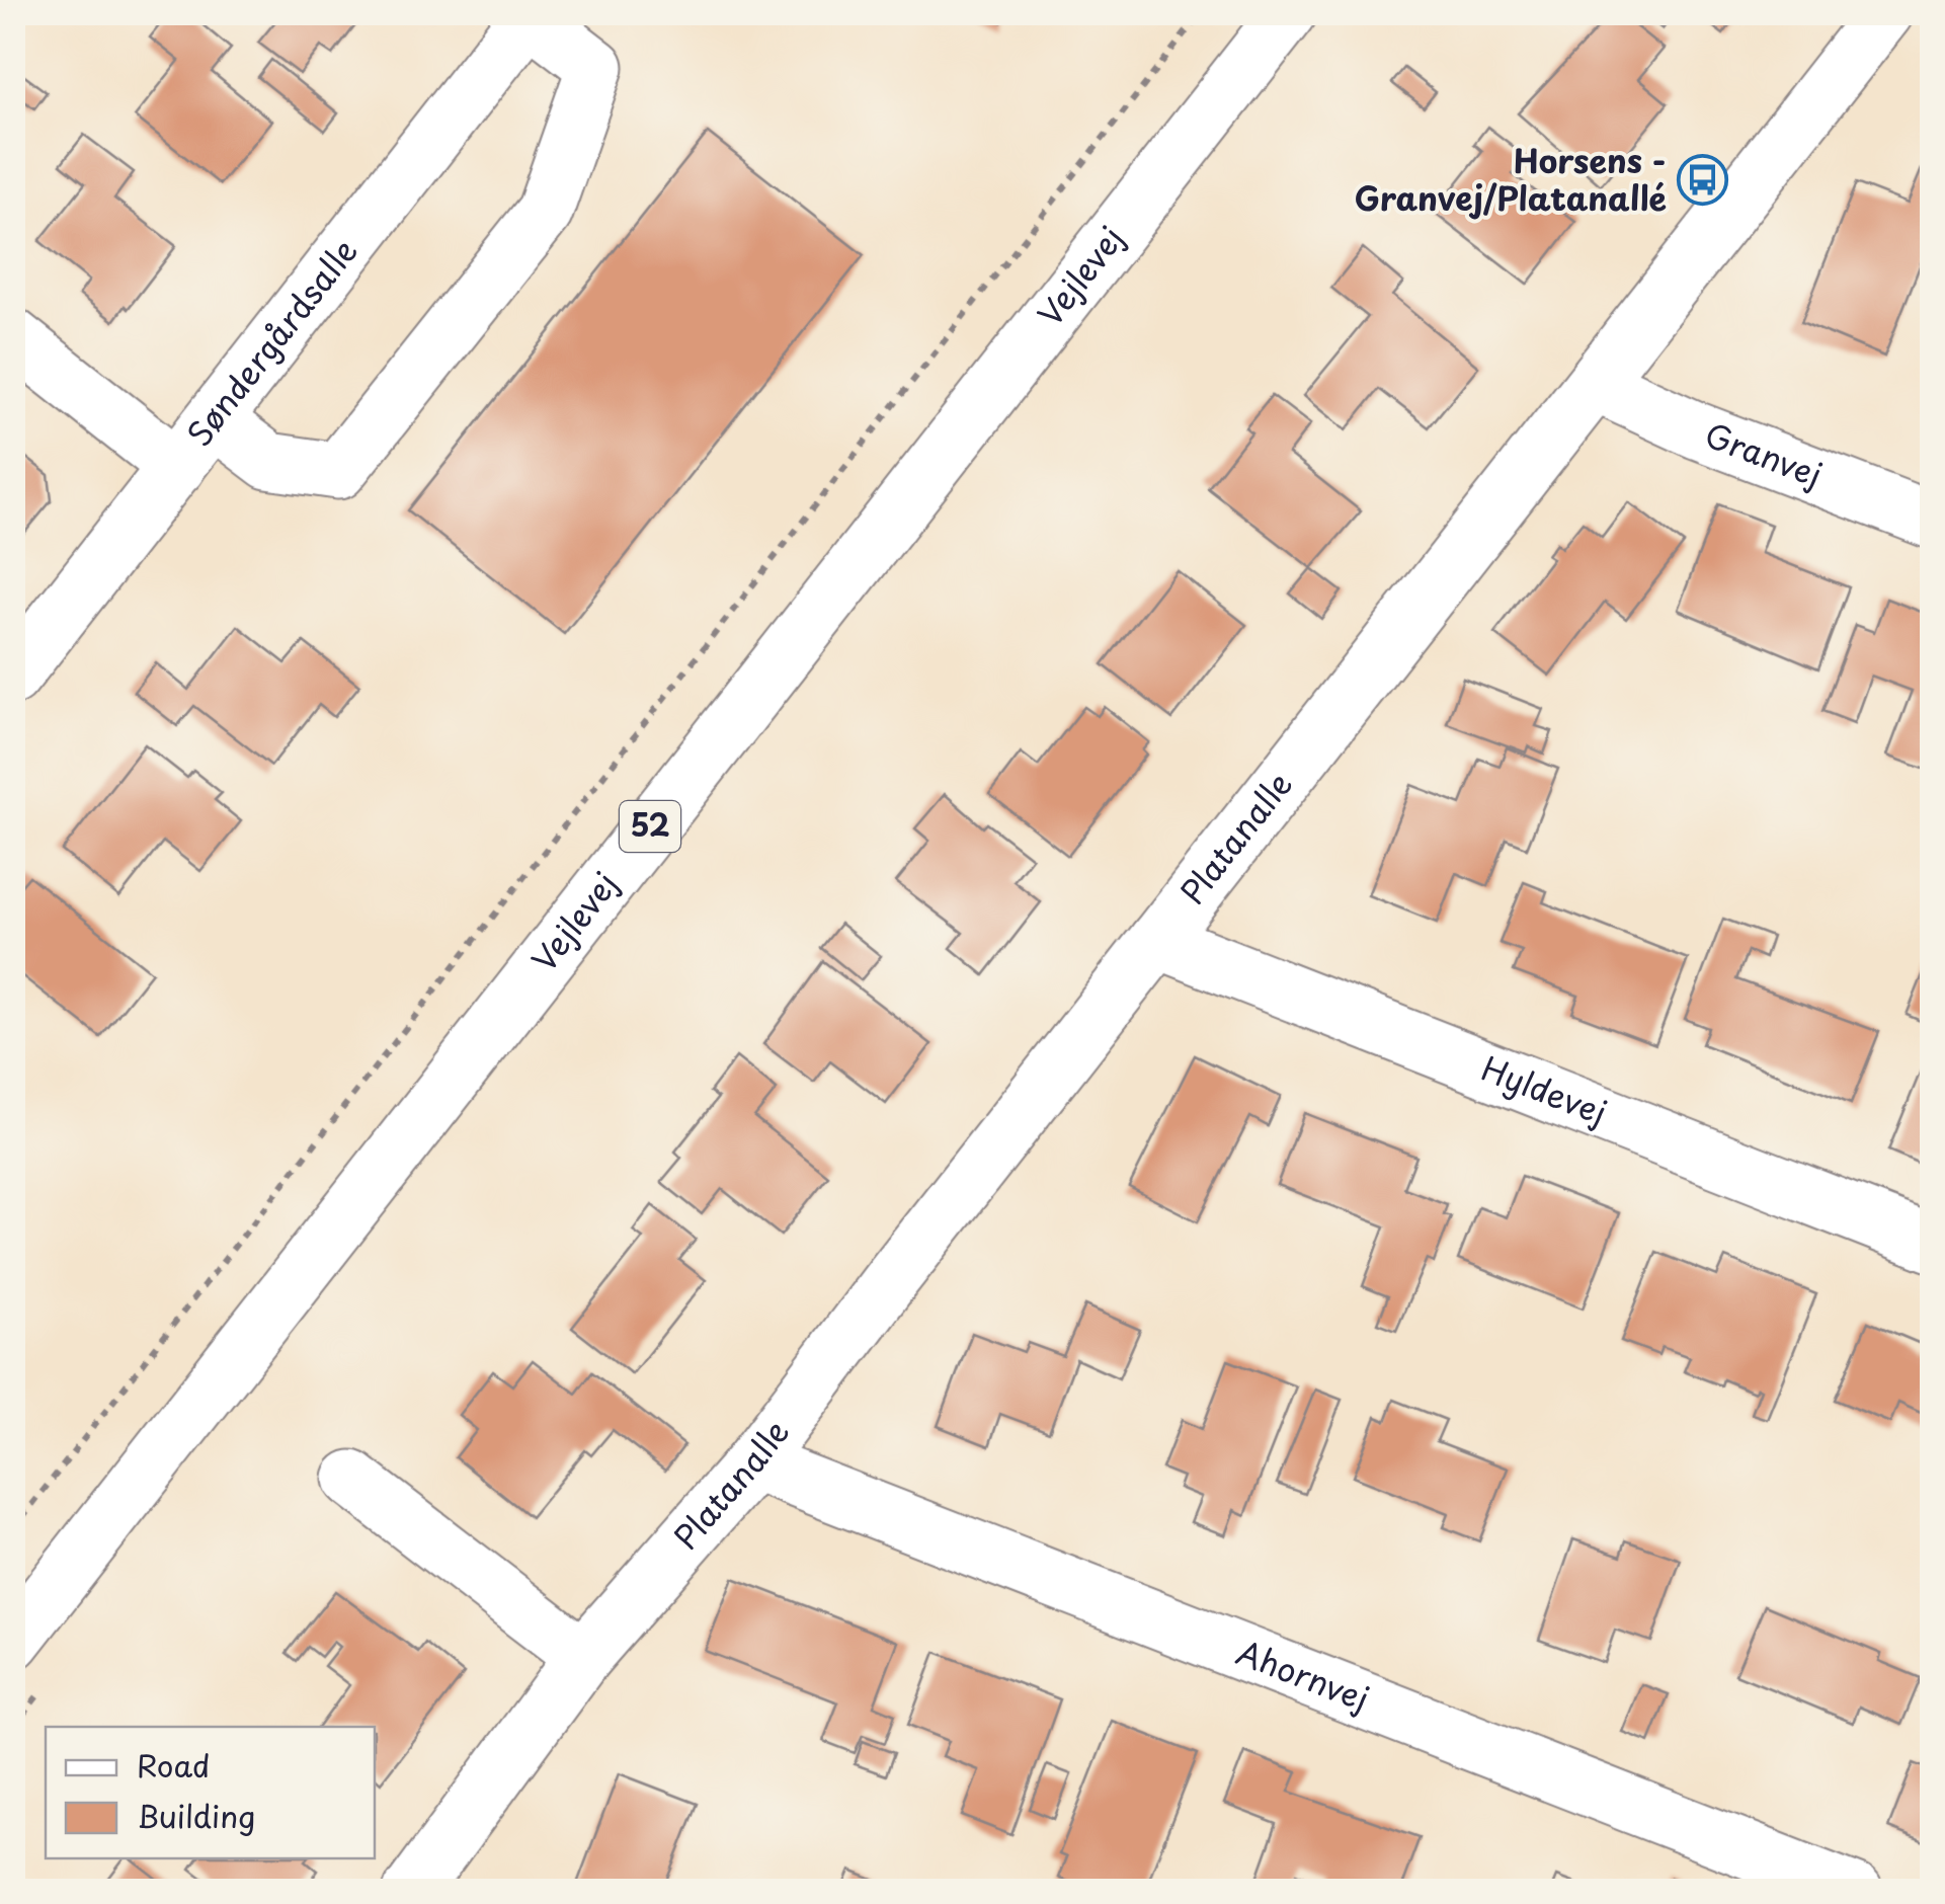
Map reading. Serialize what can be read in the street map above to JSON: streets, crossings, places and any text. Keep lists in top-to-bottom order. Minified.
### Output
{"streets":{"street":["Vejlevej","Søndergårdsalle","Granvej","52","Platanalle","Hyldevej","Ahornvej"]},"crossings":[["Granvej","Platanalle"],["Platanalle","Hyldevej"],["Platanalle","Ahornvej"]],"places":{"bus stop":["Horsens - Granvej/Platanallé"]},"legend":["Road","Building"]}
